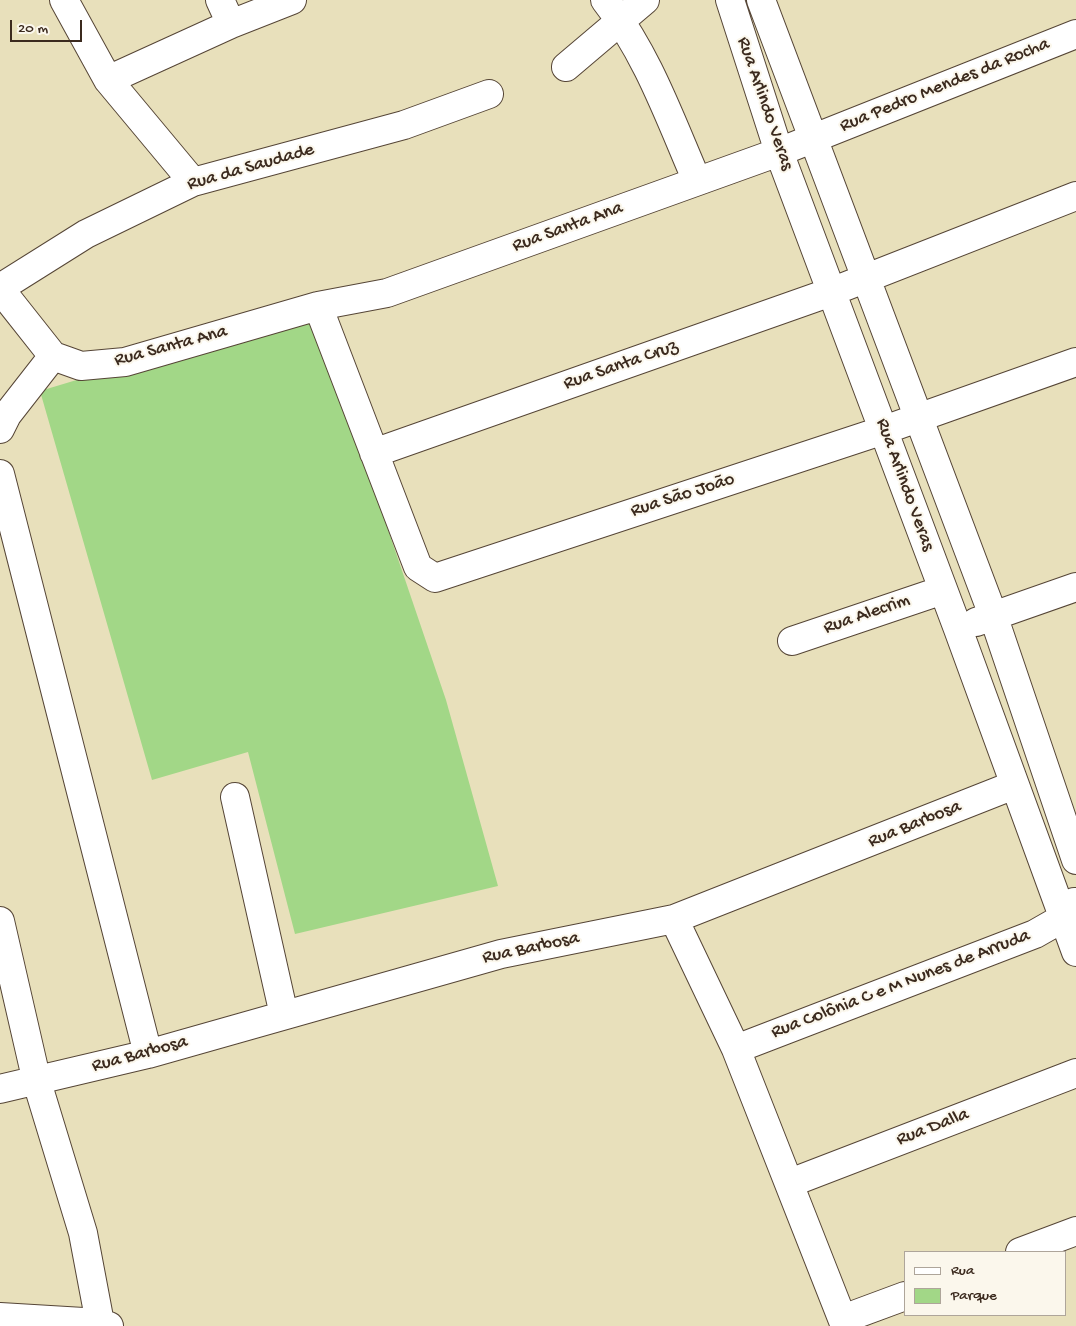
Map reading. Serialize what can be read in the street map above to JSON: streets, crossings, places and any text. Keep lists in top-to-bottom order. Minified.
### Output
{"streets":{"street":["Rua Pedro Mendes da Rocha","Rua Arlindo Veras","Rua da Saudade","Rua Santa Ana","Rua Santa Cruz","Rua São João","Rua Alecrim","Rua Barbosa","Rua Colônia C e M Nunes de Arruda","Rua Dalla"]},"crossings":[["Rua Pedro Mendes da Rocha","Rua Arlindo Veras"],["Rua Pedro Mendes da Rocha","Rua Santa Ana"],["Rua Arlindo Veras","Rua Santa Ana"],["Rua Arlindo Veras","Rua Santa Cruz"],["Rua Arlindo Veras","Rua São João"],["Rua Arlindo Veras","Rua Alecrim"],["Rua Arlindo Veras","Rua Barbosa"],["Rua Arlindo Veras","Rua Colônia C e M Nunes de Arruda"],["Rua Santa Cruz","Rua São João"]],"legend":["Rua","Parque"],"scale_bar":"20 m"}
